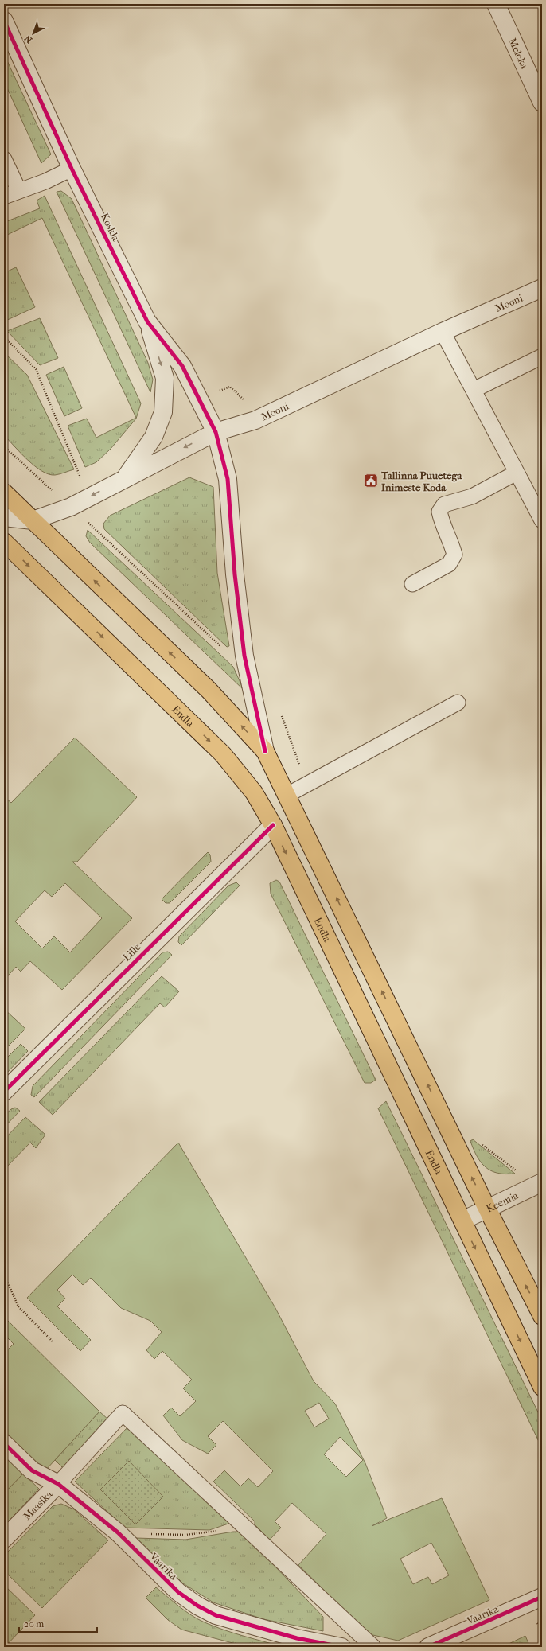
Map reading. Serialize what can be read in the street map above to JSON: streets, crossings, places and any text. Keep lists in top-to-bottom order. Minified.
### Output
{"streets":{"main road":["Endla"],"street":["Meleka","Koskla","Mooni","Lille","Keemia","Maasika","Vaarika"]},"crossings":[["Koskla","Mooni"],["Endla","Lille"],["Endla","Keemia"],["Maasika","Vaarika"]],"places":{"public building":["Tallinna Puuetega Inimeste Koda"]},"scale_bar":"20 m","north":"bottom left"}
